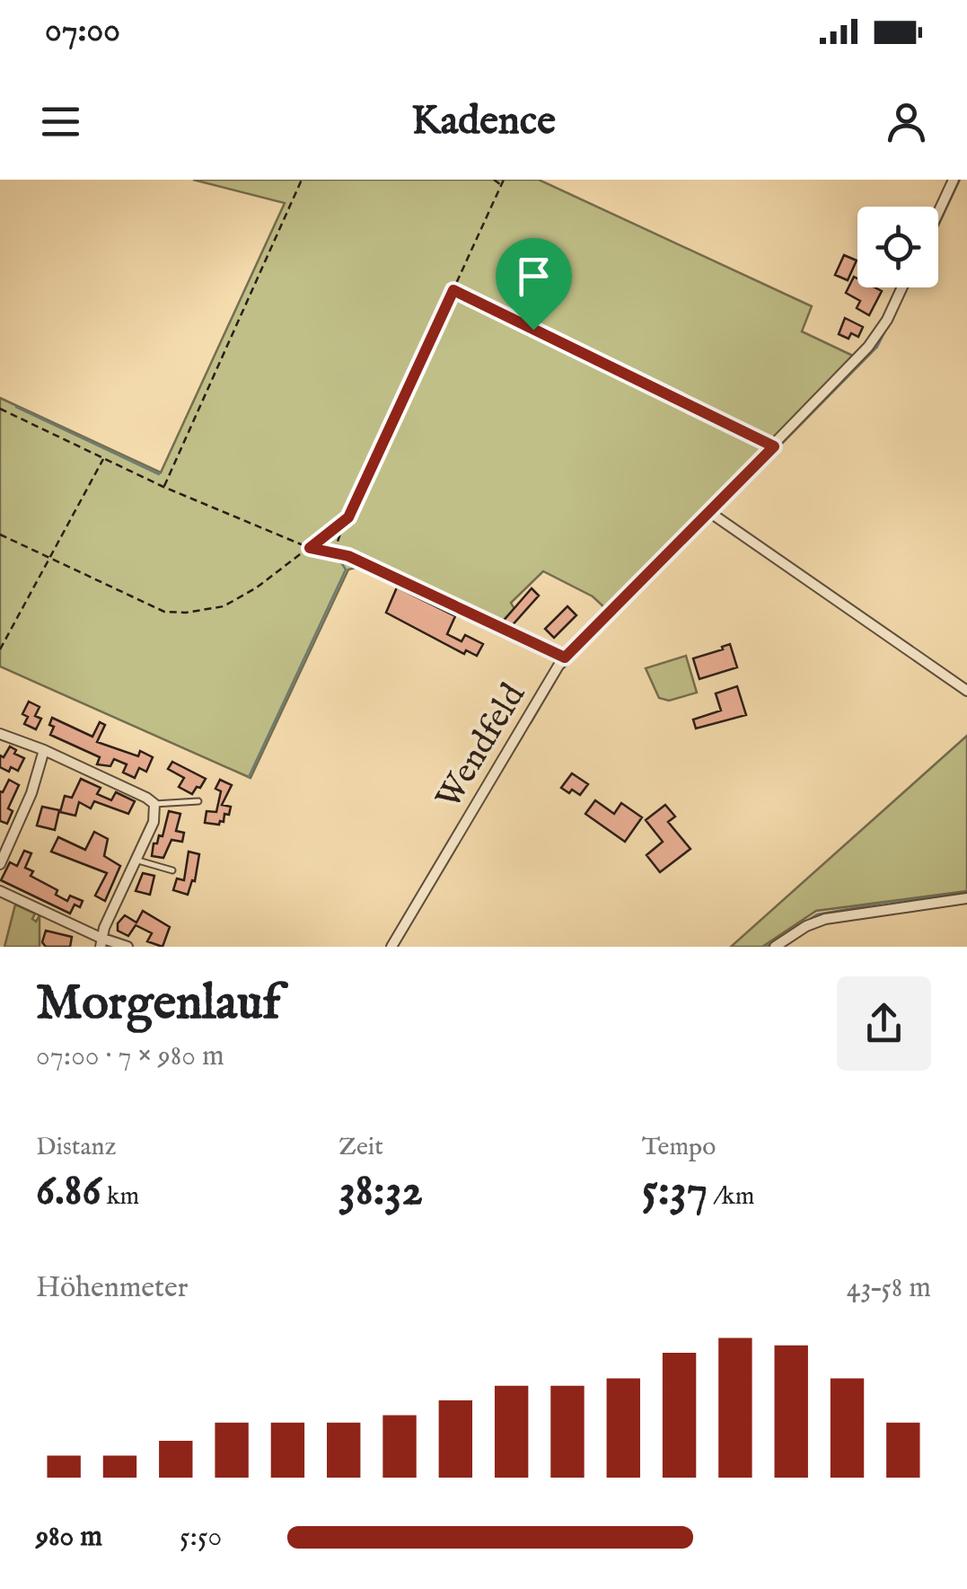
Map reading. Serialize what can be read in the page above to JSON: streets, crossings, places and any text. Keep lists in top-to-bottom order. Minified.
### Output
{"streets":{"street":["Wendfeld"]},"page":{"status":"07:00","header":"Kadence","heading":["Morgenlauf","07:00 · 7 × 980 m"],"stats":[["Distanz","6.86 km"],["Zeit","38:32"],["Tempo","5:37 /km"]],"chart":["Höhenmeter","43–58 m"],"list":[{"name":"980 m","note":"5:50"}]}}
